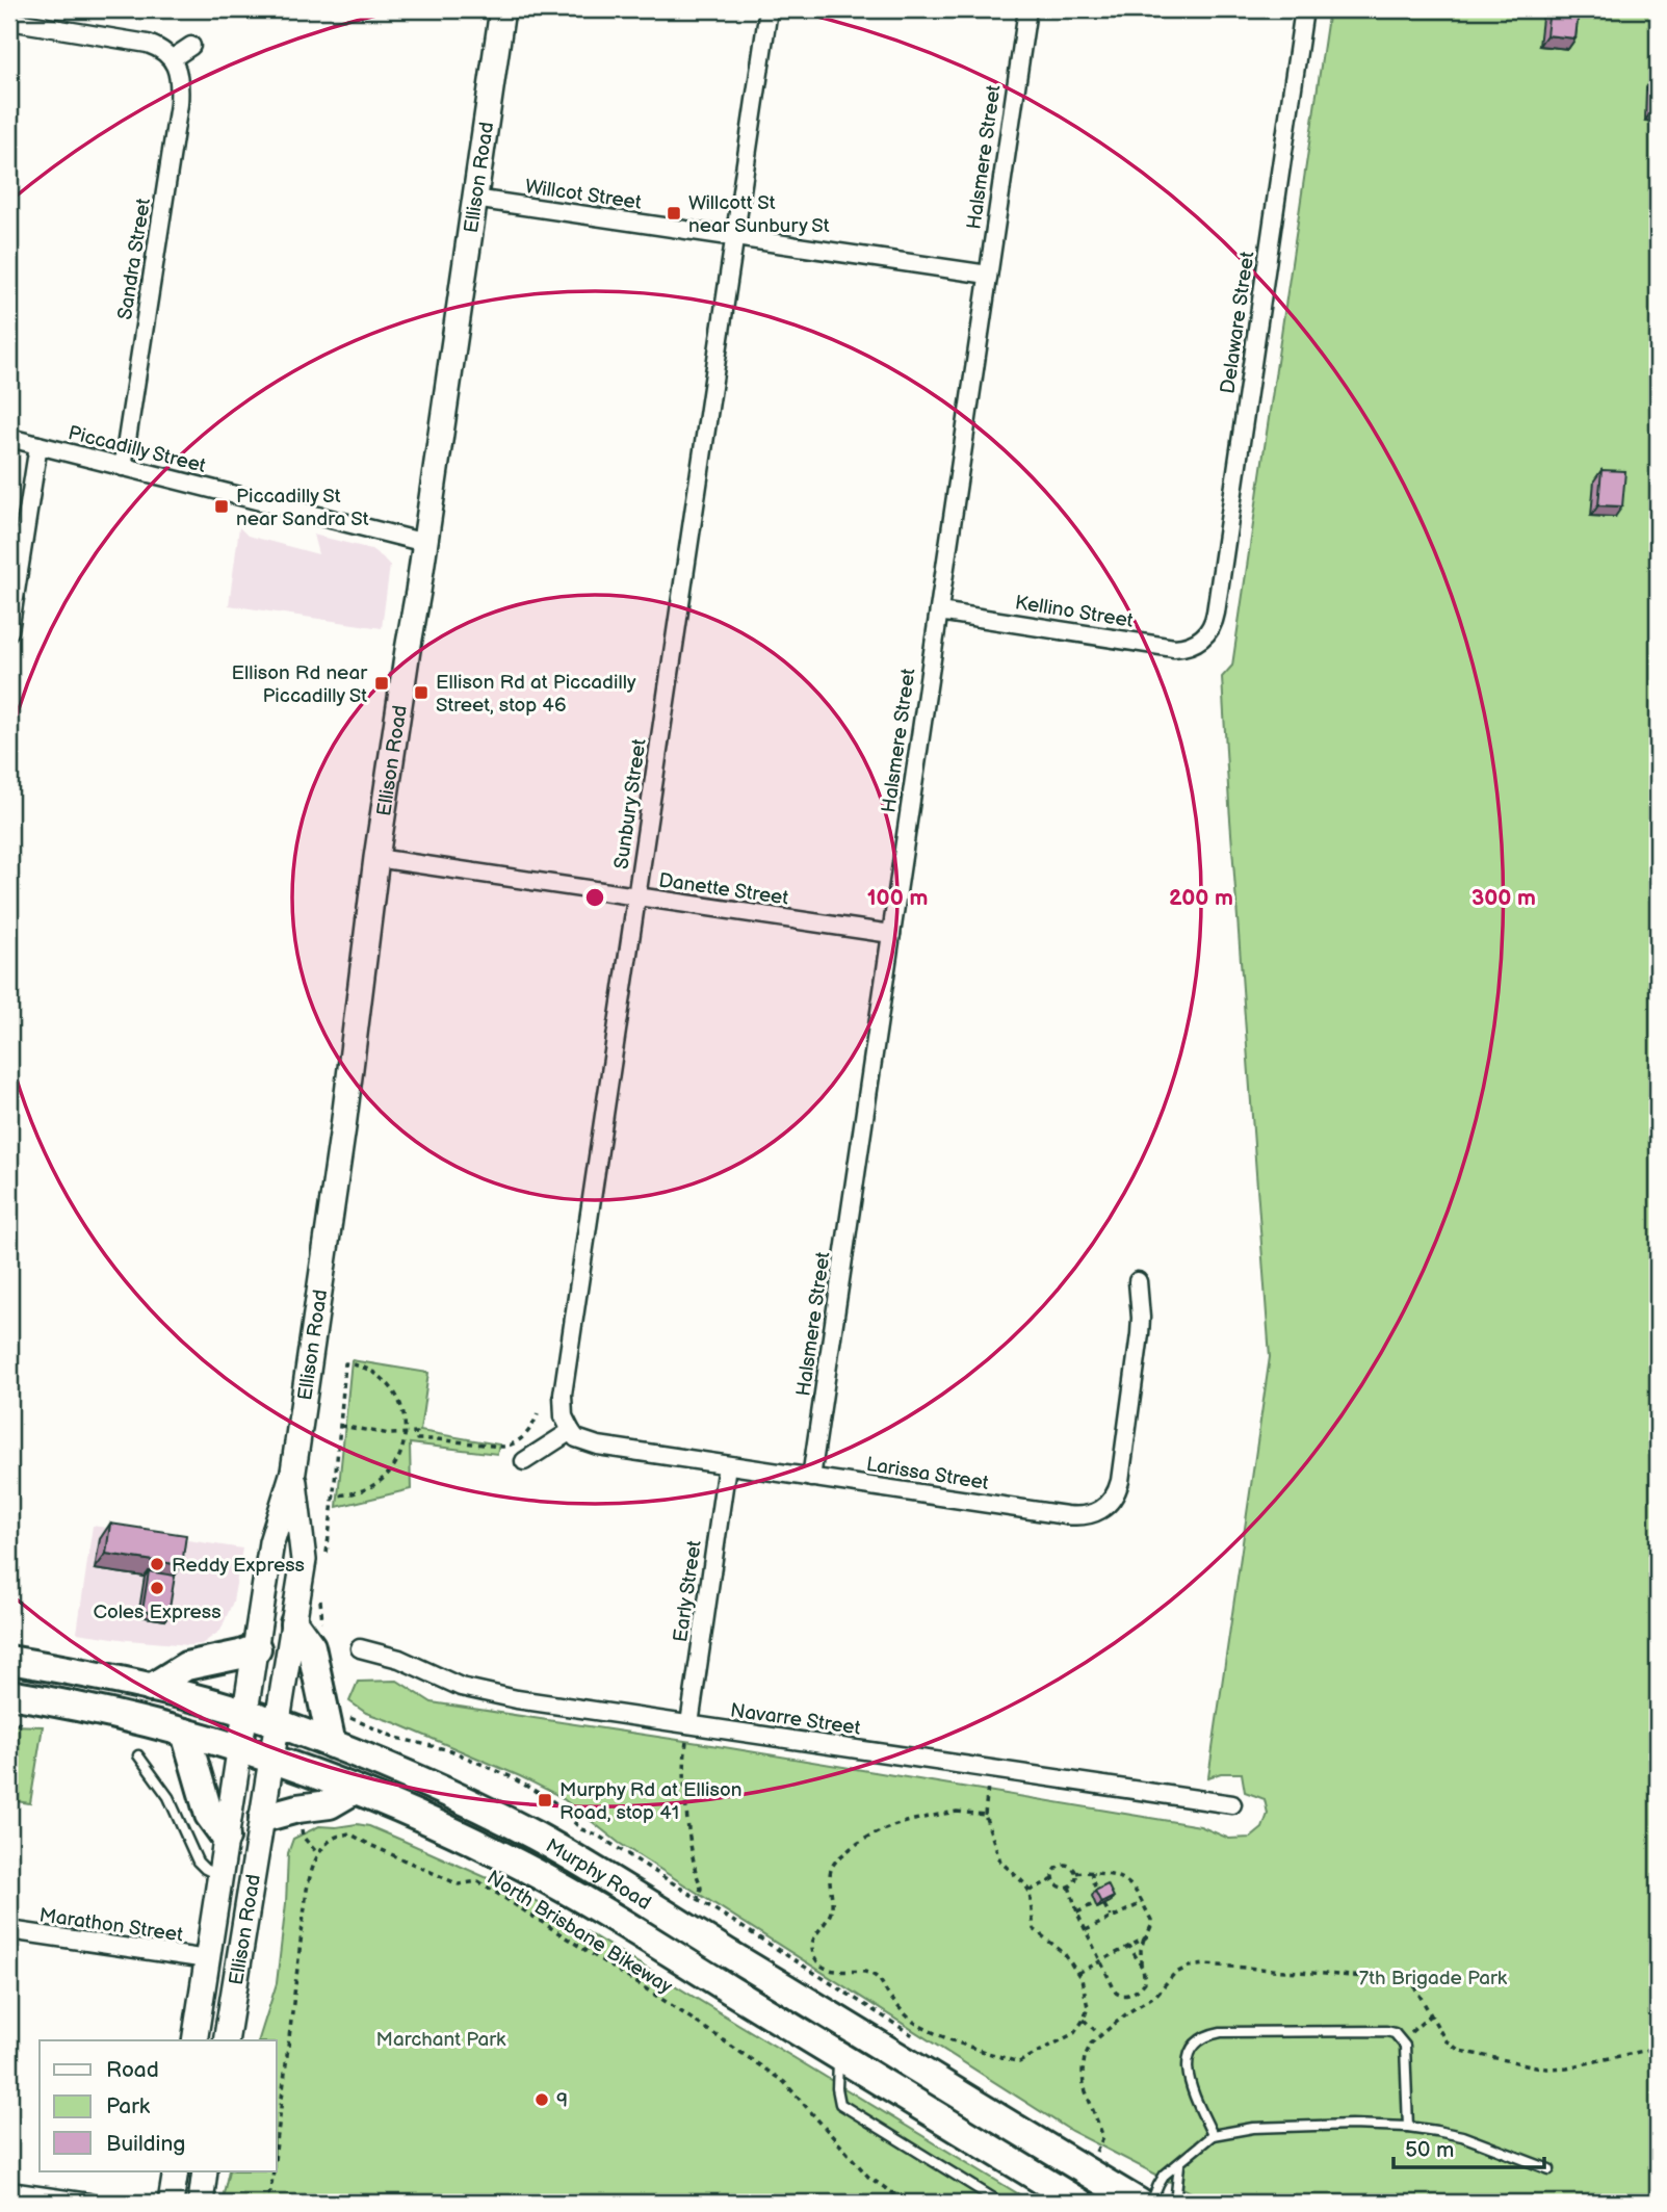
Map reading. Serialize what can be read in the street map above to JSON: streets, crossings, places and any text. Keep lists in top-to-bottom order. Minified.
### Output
{"streets":{"main road":["Murphy Road"],"street":["Halsmere Street","Ellison Road","Willcot Street","Sandra Street","Delaware Street","Piccadilly Street","Kellino Street","Sunbury Street","Danette Street","Larissa Street","Early Street","Navarre Street","Marathon Street"],"path":["North Brisbane Bikeway"]},"crossings":[["Halsmere Street","Willcot Street"],["Halsmere Street","Kellino Street"],["Halsmere Street","Danette Street"],["Halsmere Street","Larissa Street"],["Ellison Road","Willcot Street"],["Ellison Road","Piccadilly Street"],["Ellison Road","Danette Street"],["Ellison Road","Murphy Road"],["Ellison Road","Marathon Street"],["Willcot Street","Sunbury Street"],["Sandra Street","Piccadilly Street"],["Delaware Street","Kellino Street"],["Sunbury Street","Danette Street"],["Sunbury Street","Larissa Street"],["Larissa Street","Early Street"],["Early Street","Navarre Street"]],"parks":["7th Brigade Park","Marchant Park"],"places":{"transit":["Willcott St near Sunbury St","Piccadilly St near Sandra St","Ellison Rd near Piccadilly St","Ellison Rd at Piccadilly Street, stop 46","Murphy Rd at Ellison Road, stop 41"],"other":["Reddy Express","Coles Express","9"]},"legend":["Road","Park","Building"],"scale_bar":"50 m","rings":["100 m","200 m","300 m"]}
